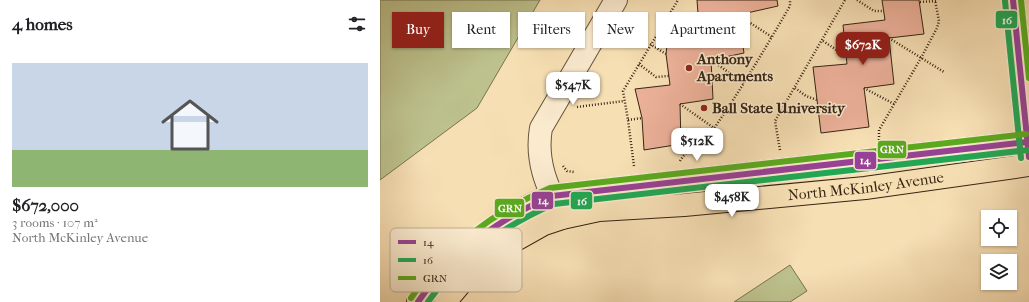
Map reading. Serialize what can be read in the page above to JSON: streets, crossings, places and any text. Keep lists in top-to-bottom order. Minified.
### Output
{"streets":{"main road":["North McKinley Avenue"]},"places":["Anthony Apartments","Ball State University"],"lines":["transit line 14","transit line GRN","transit line 16"],"legend":["14","16","GRN"],"page":{"heading":"4 homes","chip":["Buy","Rent","Filters","New","Apartment"],"price":["$672K","$547K","$512K","$458K"],"list":[{"name":"$672,000","note":"3 rooms · 107 m² · North McKinley Avenue"}]}}
